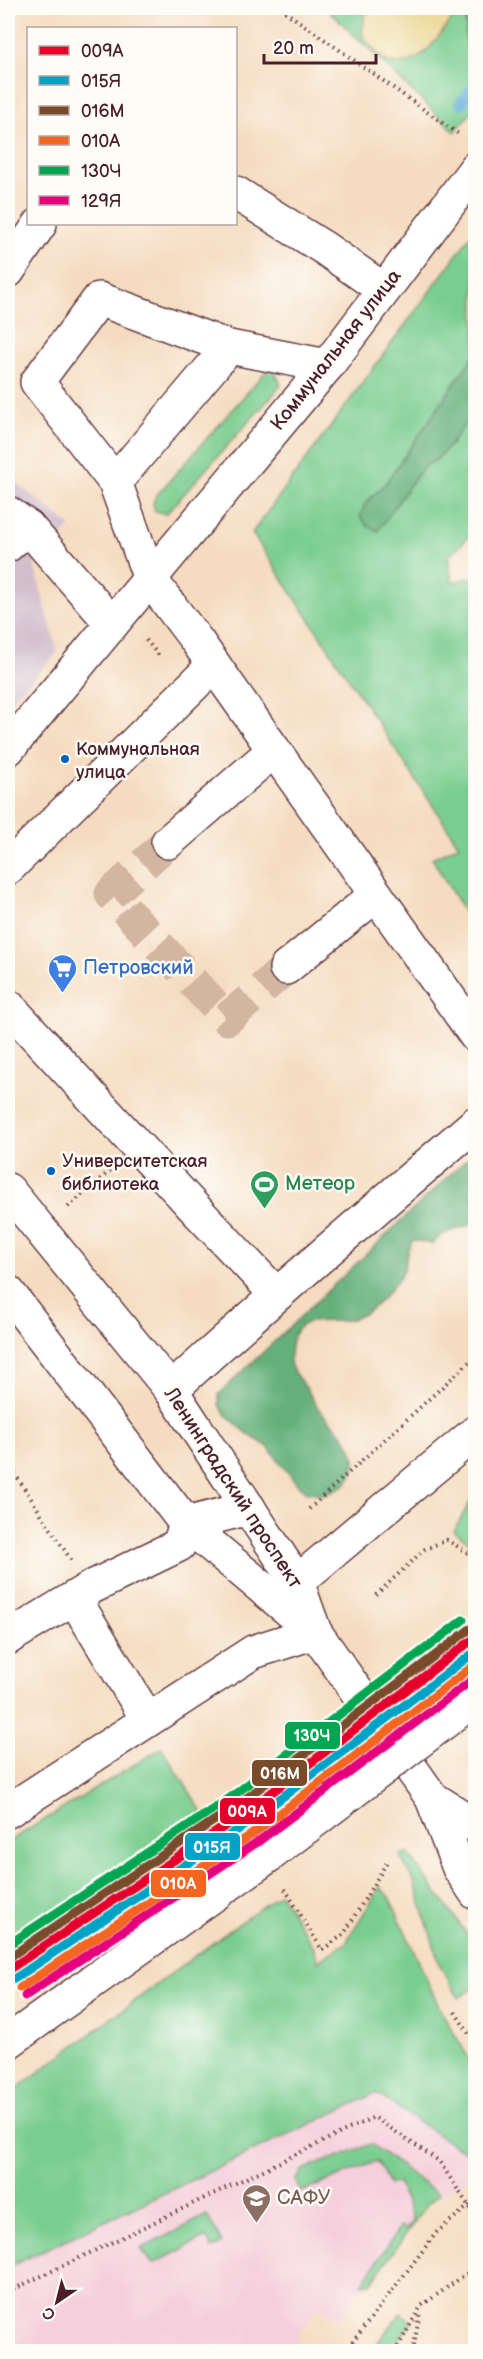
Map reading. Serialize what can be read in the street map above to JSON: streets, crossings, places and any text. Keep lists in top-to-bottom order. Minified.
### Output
{"streets":{"main road":["Коммунальная улица","Ленинградский проспект"]},"places":{"other":["Коммунальная улица","Университетская библиотека"],"supermarket":["Петровский"],"sports":["Метеор"],"school or university":["САФУ"]},"lines":["transit line 130Ч","transit line 016М","transit line 009А","transit line 015Я","transit line 010А","transit line 129Я"],"legend":["009А","015Я","016М","010А","130Ч","129Я"],"scale_bar":"20 m","north":"bottom left"}
